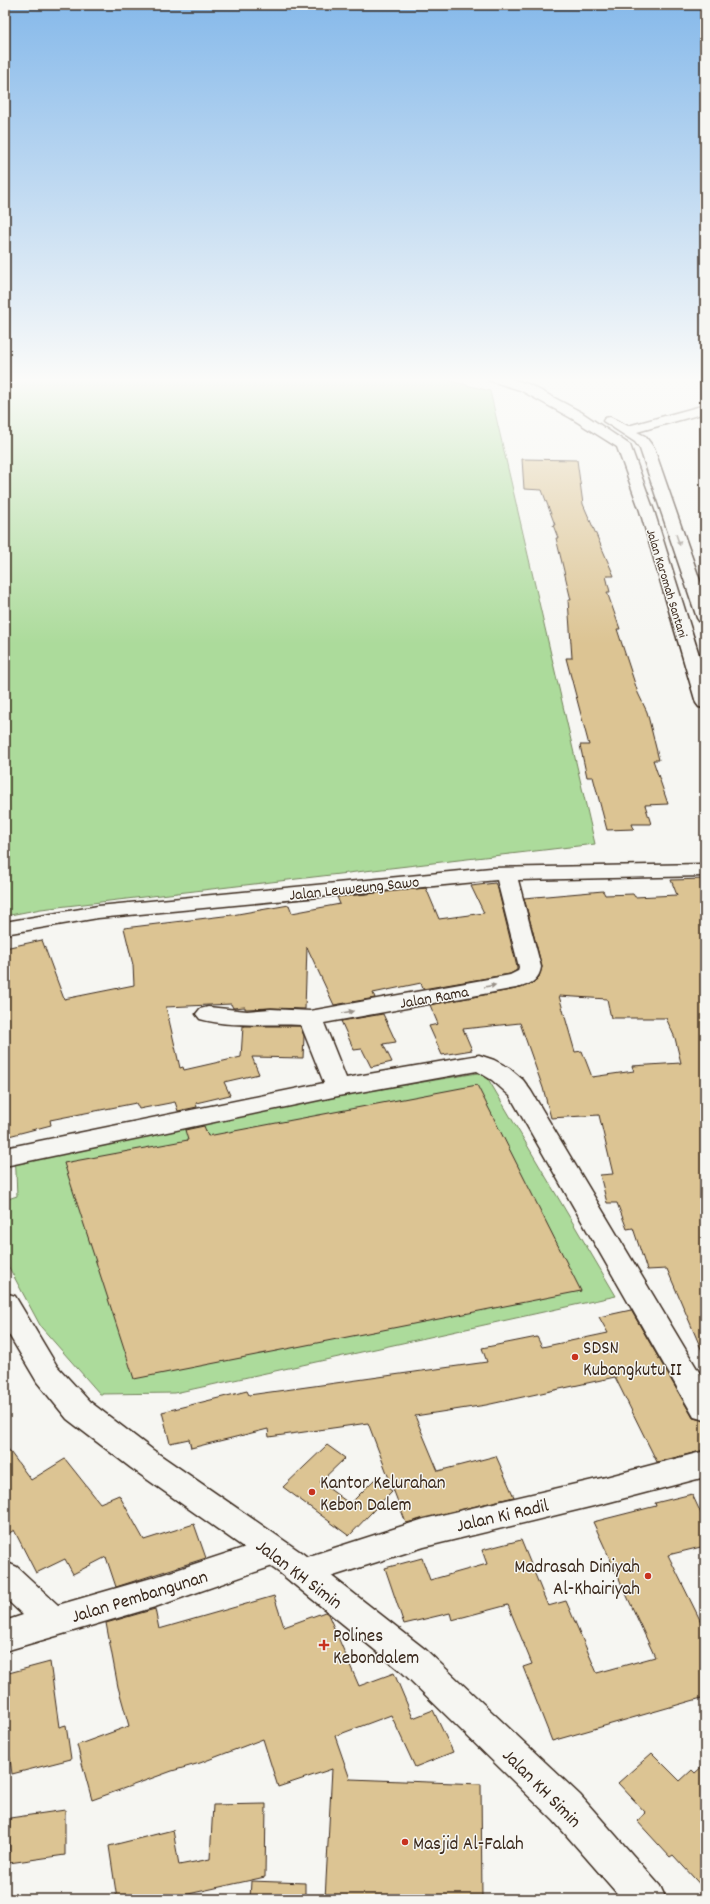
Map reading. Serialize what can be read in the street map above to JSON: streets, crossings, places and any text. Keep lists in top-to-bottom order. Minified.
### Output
{"streets":{"street":["Jalan Karomah Santani","Jalan Leuweung Sawo","Jalan Rama","Jalan Ki Radil","Jalan KH Simin","Jalan Pembangunan"]},"crossings":[["Jalan Leuweung Sawo","Jalan Rama"],["Jalan Ki Radil","Jalan KH Simin"],["Jalan KH Simin","Jalan Pembangunan"]],"places":{"other":["SDSN Kubangkutu II","Kantor Kelurahan Kebon Dalem","Madrasah Diniyah Al-Khairiyah","Masjid Al-Falah"],"health":["Polines Kebondalem"]}}
